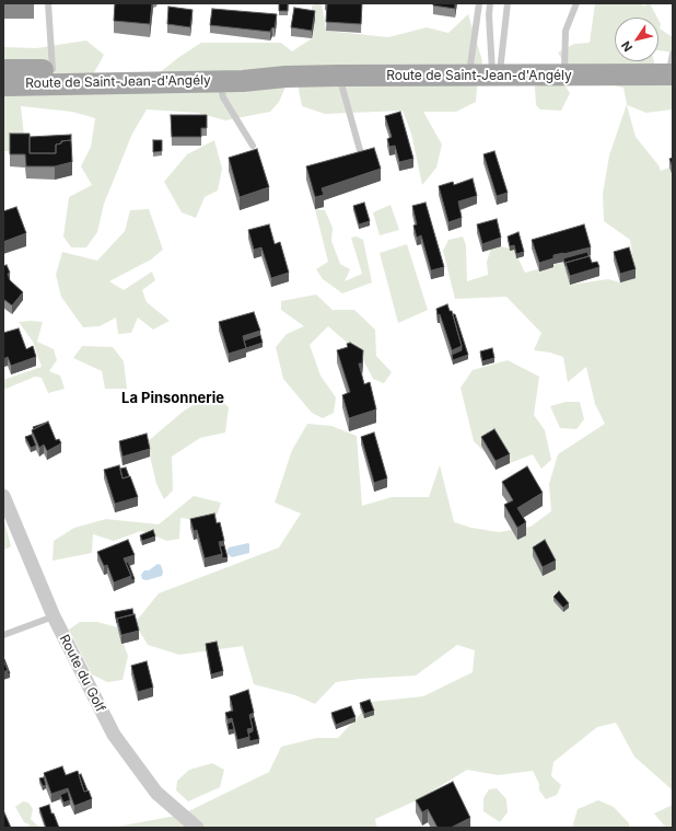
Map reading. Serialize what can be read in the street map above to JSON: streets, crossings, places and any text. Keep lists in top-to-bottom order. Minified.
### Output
{"streets":{"main road":["Route de Saint-Jean-d'Angély"],"street":["Route du Golf"]},"districts":["La Pinsonnerie"],"north":"bottom left"}
